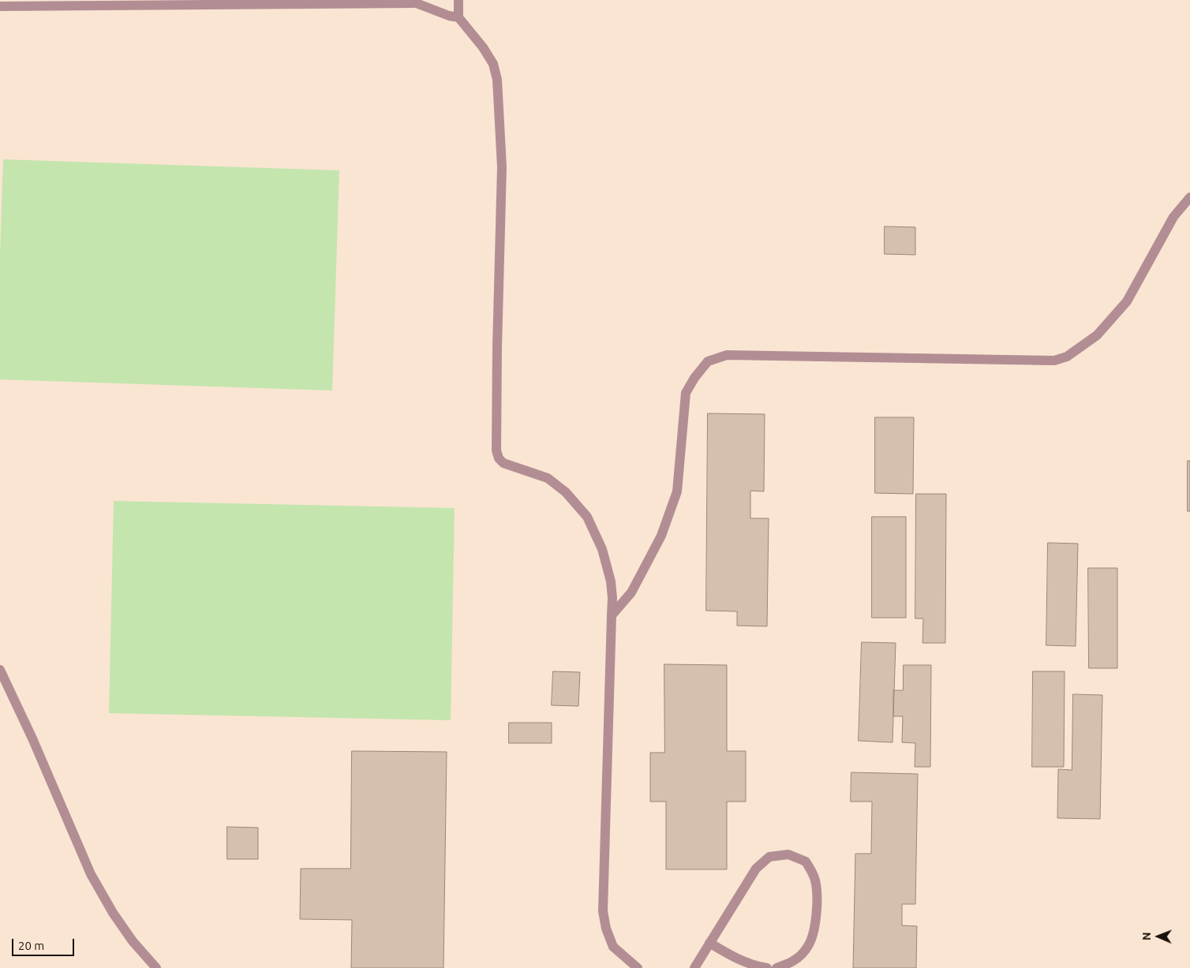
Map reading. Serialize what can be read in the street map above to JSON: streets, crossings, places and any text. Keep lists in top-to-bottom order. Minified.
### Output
{"scale_bar":"20 m","north":"left"}
